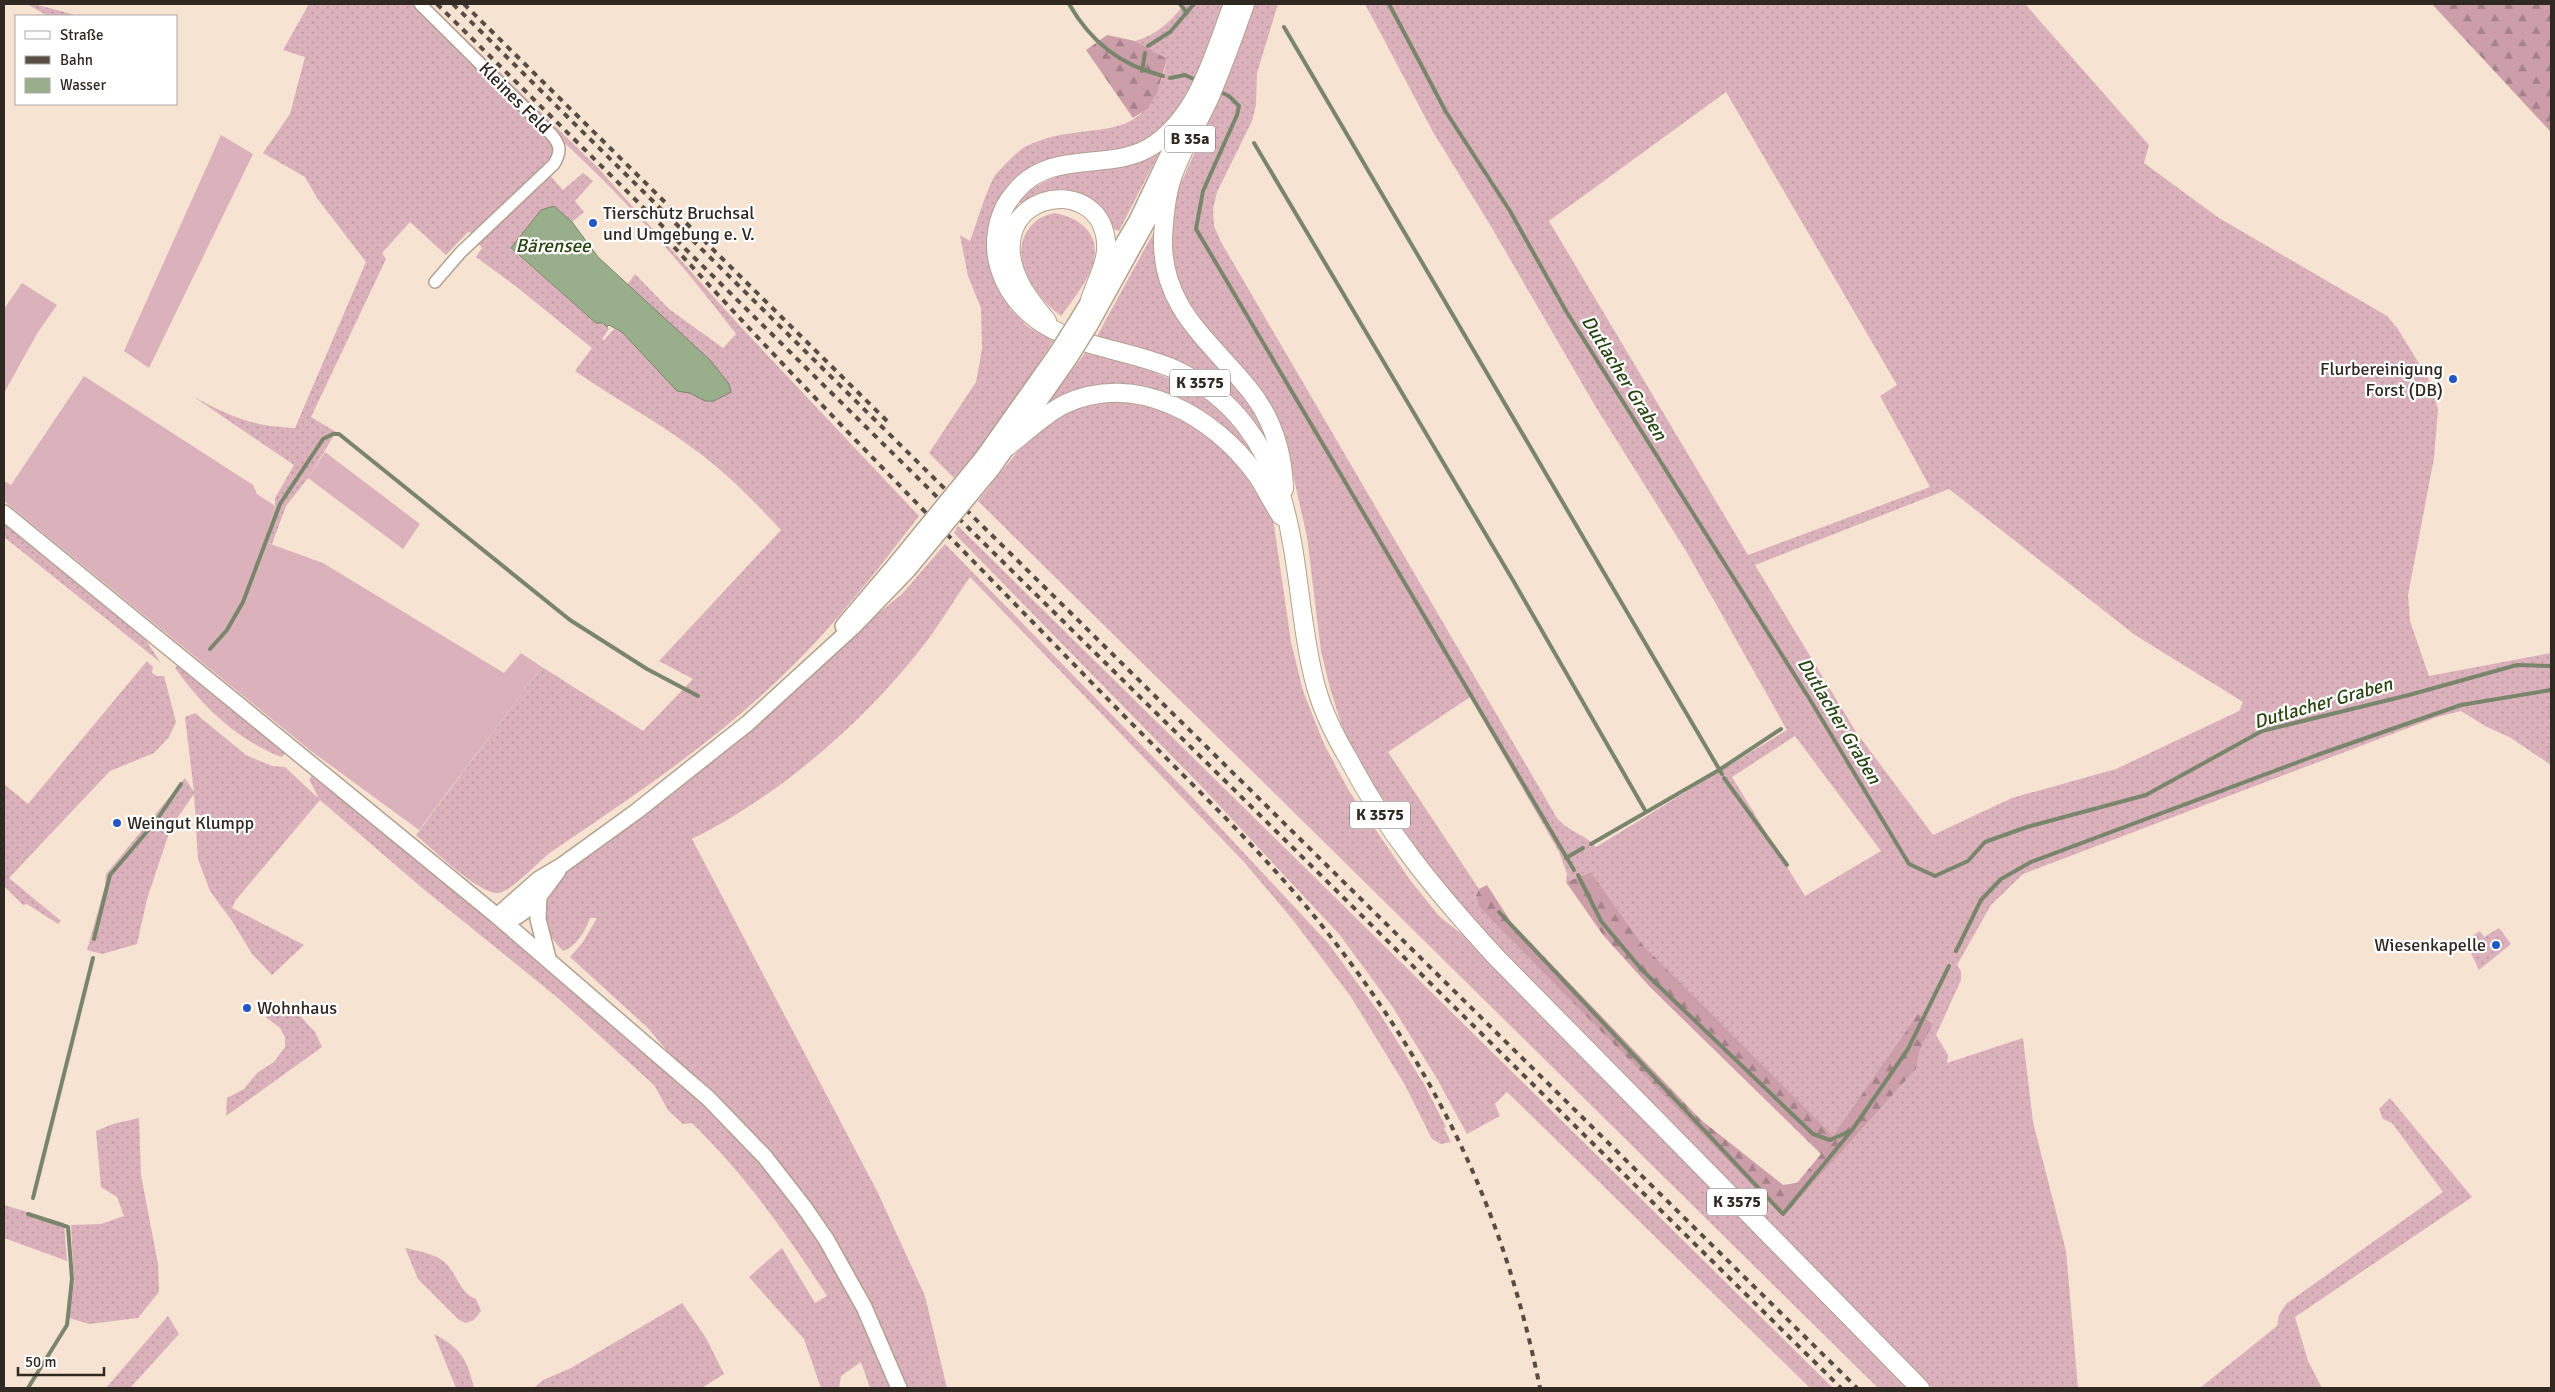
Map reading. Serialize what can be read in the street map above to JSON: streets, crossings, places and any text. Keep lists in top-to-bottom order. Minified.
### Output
{"streets":{"main road":["B 35a","K 3575"],"street":["Kleines Feld"]},"water":["Bärensee","Dutlacher Graben"],"places":["Tierschutz Bruchsal und Umgebung e. V.","Flurbereinigung Forst (DB)","Weingut Klumpp","Wiesenkapelle","Wohnhaus"],"legend":["Straße","Bahn","Wasser"],"scale_bar":"50 m"}
